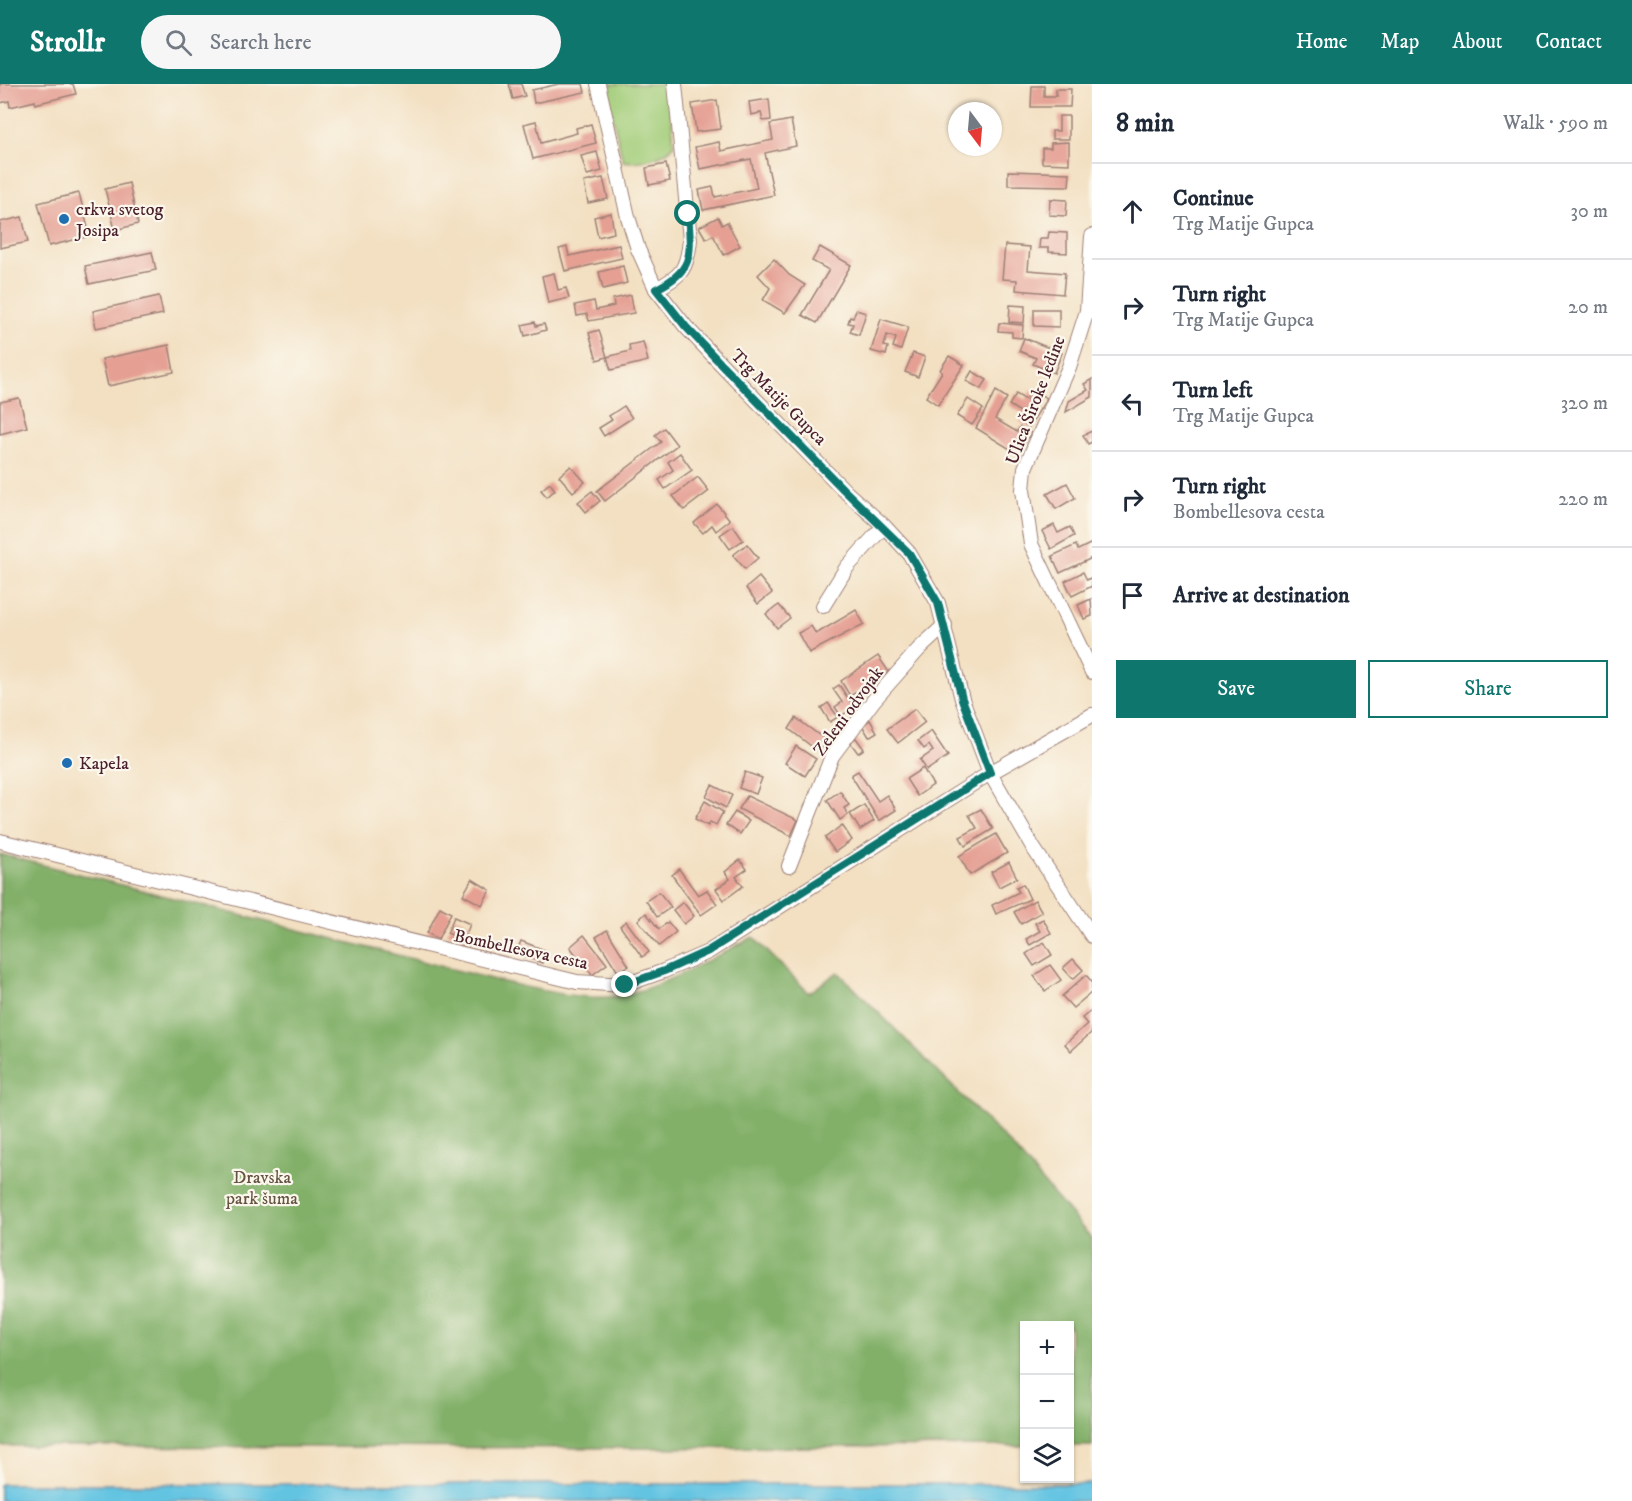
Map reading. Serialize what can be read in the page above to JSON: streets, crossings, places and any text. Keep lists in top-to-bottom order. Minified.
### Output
{"streets":{"street":["Trg Matije Gupca","Ulica Široke ledine","Zeleni odvojak","Bombellesova cesta"]},"crossings":[["Trg Matije Gupca","Zeleni odvojak"],["Trg Matije Gupca","Bombellesova cesta"]],"parks":["Dravska park šuma"],"places":["crkva svetog Josipa","Kapela"],"north":"bottom","page":{"header":"Strollr","search":"Search here","nav":["Home","Map","About","Contact"],"heading":["8 min","Walk · 590 m"],"list":[["Continue","Trg Matije Gupca","30 m"],["Turn right","Trg Matije Gupca","20 m"],["Turn left","Trg Matije Gupca","320 m"],["Turn right","Bombellesova cesta","220 m"],"Arrive at destination"],"buttons":["Save","Share"],"map_buttons":["+","−"]}}
